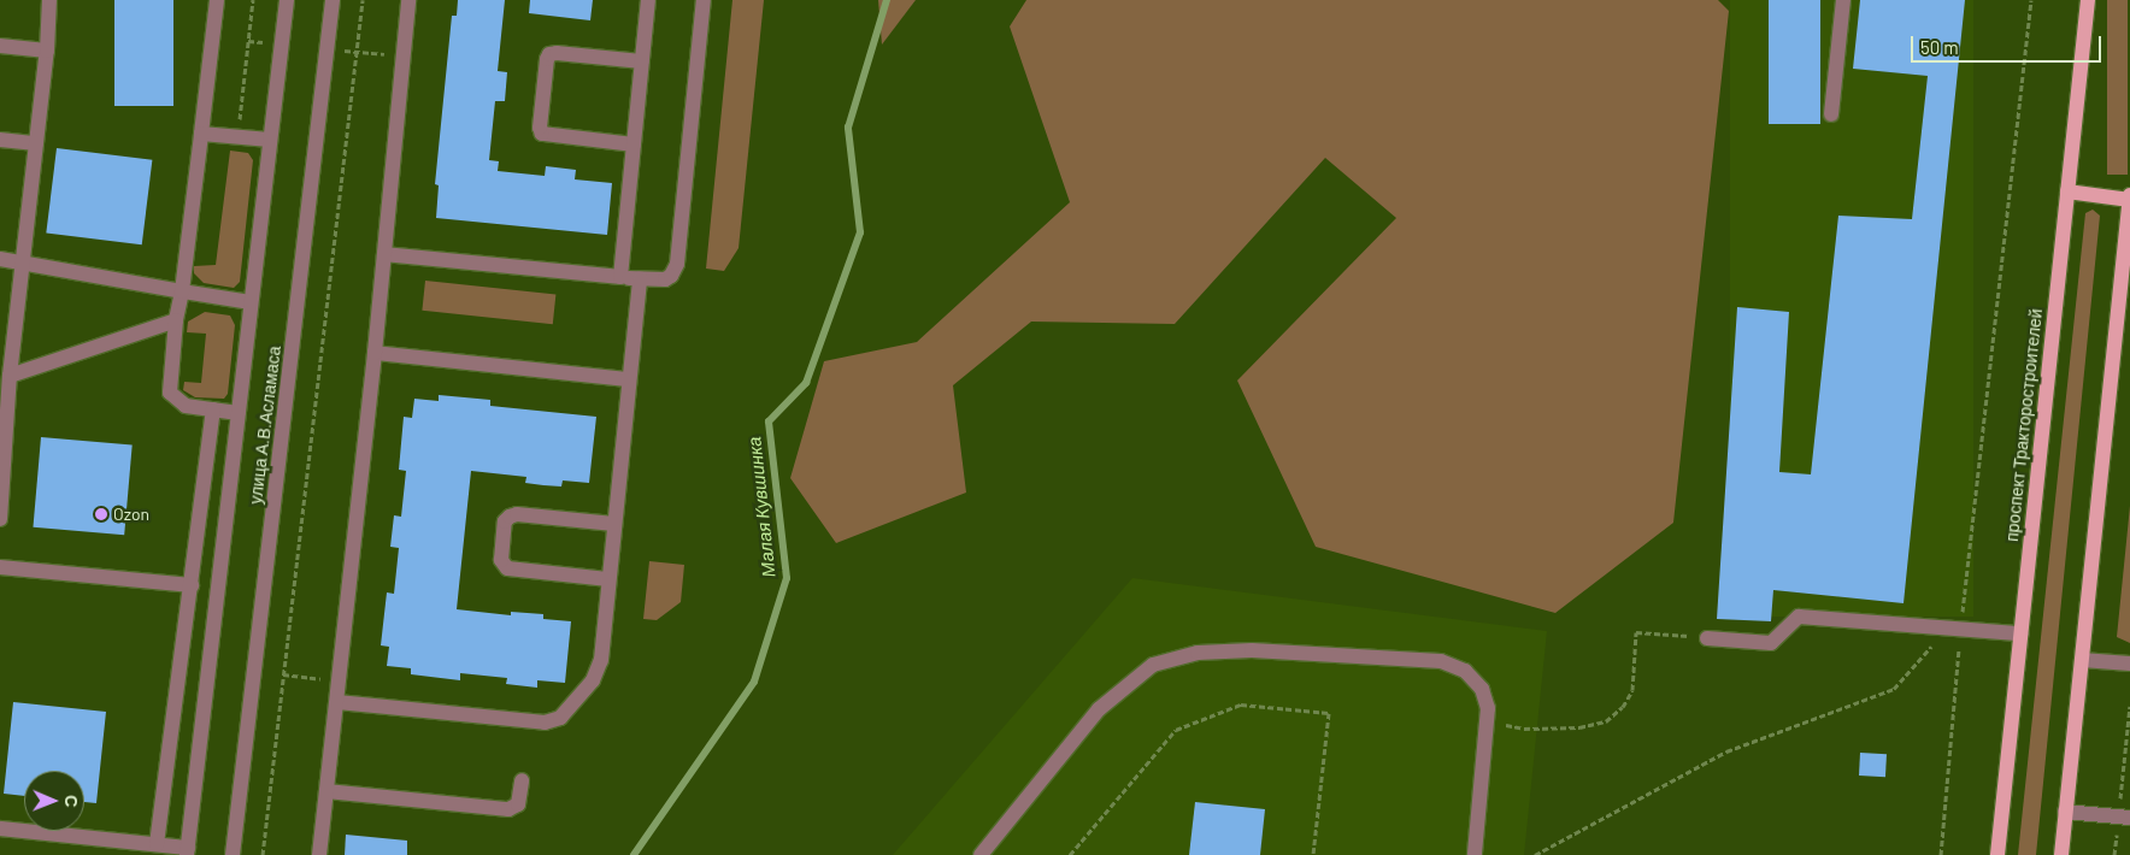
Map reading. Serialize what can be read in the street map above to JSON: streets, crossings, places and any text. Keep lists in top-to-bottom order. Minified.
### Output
{"streets":{"main road":["проспект Тракторостроителей"],"street":["улица А.В.Асламаса"]},"water":["Малая Кувшинка"],"places":["Ozon"],"scale_bar":"50 m","north":"right"}
